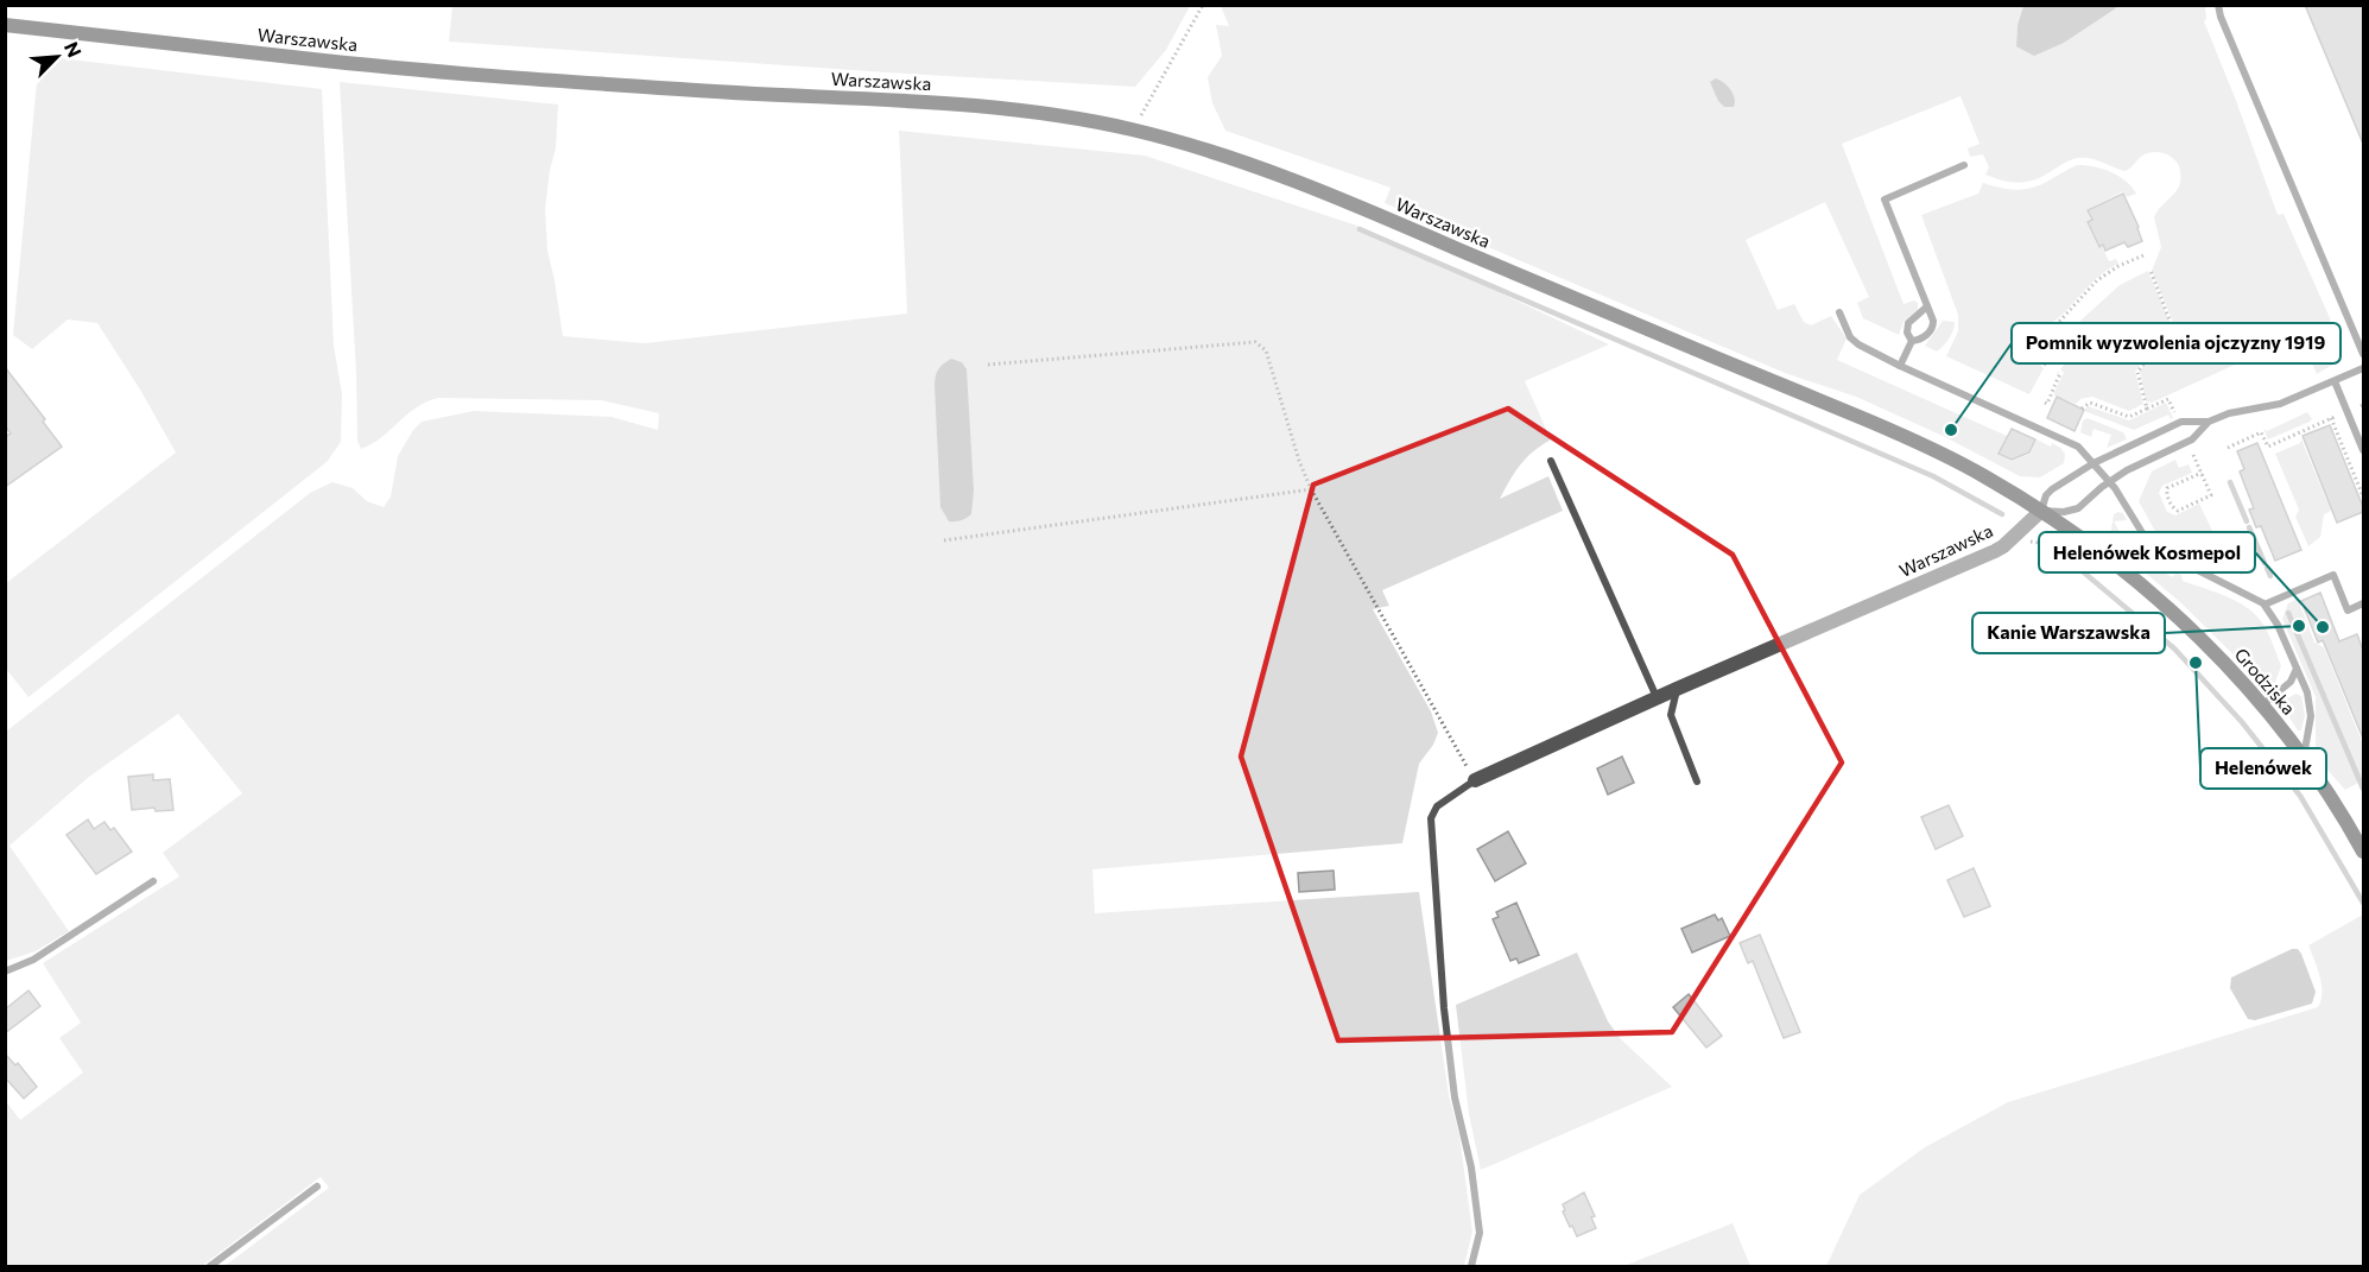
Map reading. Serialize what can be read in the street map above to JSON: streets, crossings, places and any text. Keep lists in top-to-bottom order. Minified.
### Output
{"streets":{"main road":["Warszawska","Grodziska"]},"crossings":[["Warszawska","Grodziska"]],"places":["Pomnik wyzwolenia ojczyzny 1919","Kanie Warszawska","Helenówek Kosmepol","Helenówek"],"north":"top right"}
